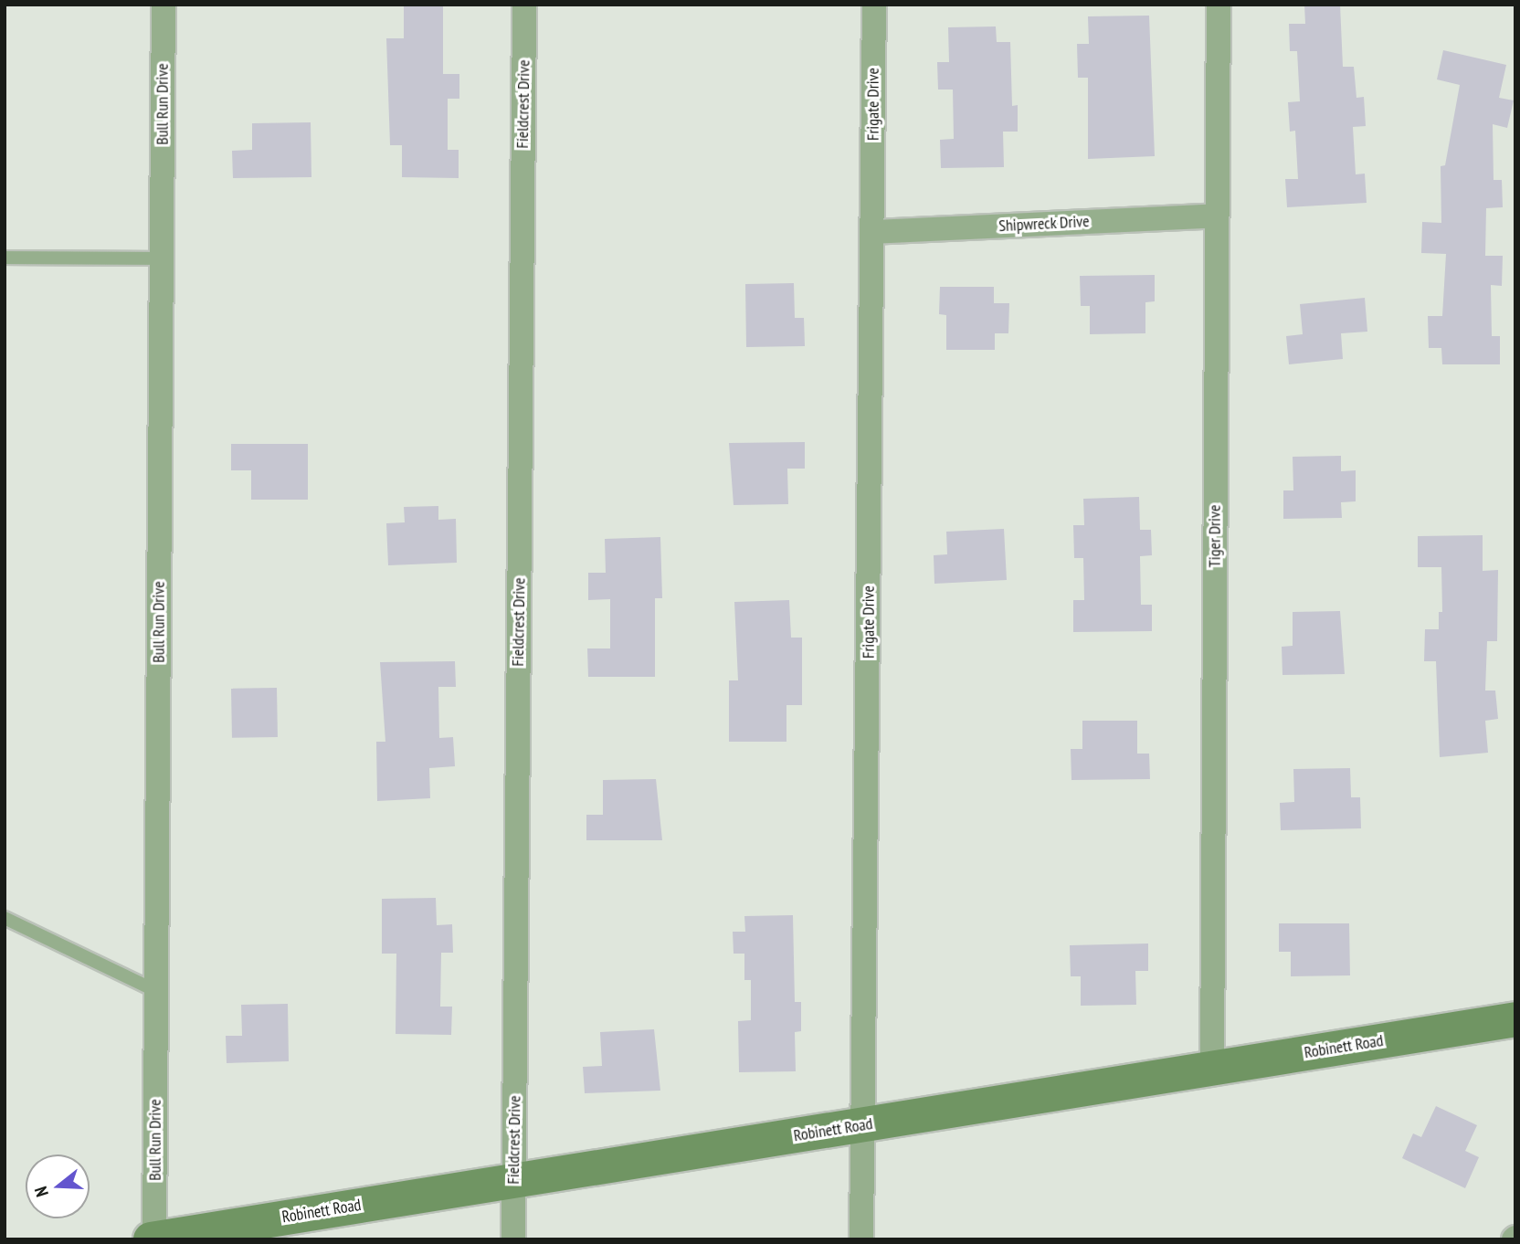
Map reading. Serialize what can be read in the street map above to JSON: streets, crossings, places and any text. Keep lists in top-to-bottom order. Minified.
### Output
{"streets":{"street":["Bull Run Drive","Fieldcrest Drive","Frigate Drive","Shipwreck Drive","Tiger Drive","Robinett Road"]},"crossings":[["Bull Run Drive","Robinett Road"],["Fieldcrest Drive","Robinett Road"],["Frigate Drive","Shipwreck Drive"],["Frigate Drive","Robinett Road"],["Shipwreck Drive","Tiger Drive"],["Tiger Drive","Robinett Road"]],"north":"left"}
